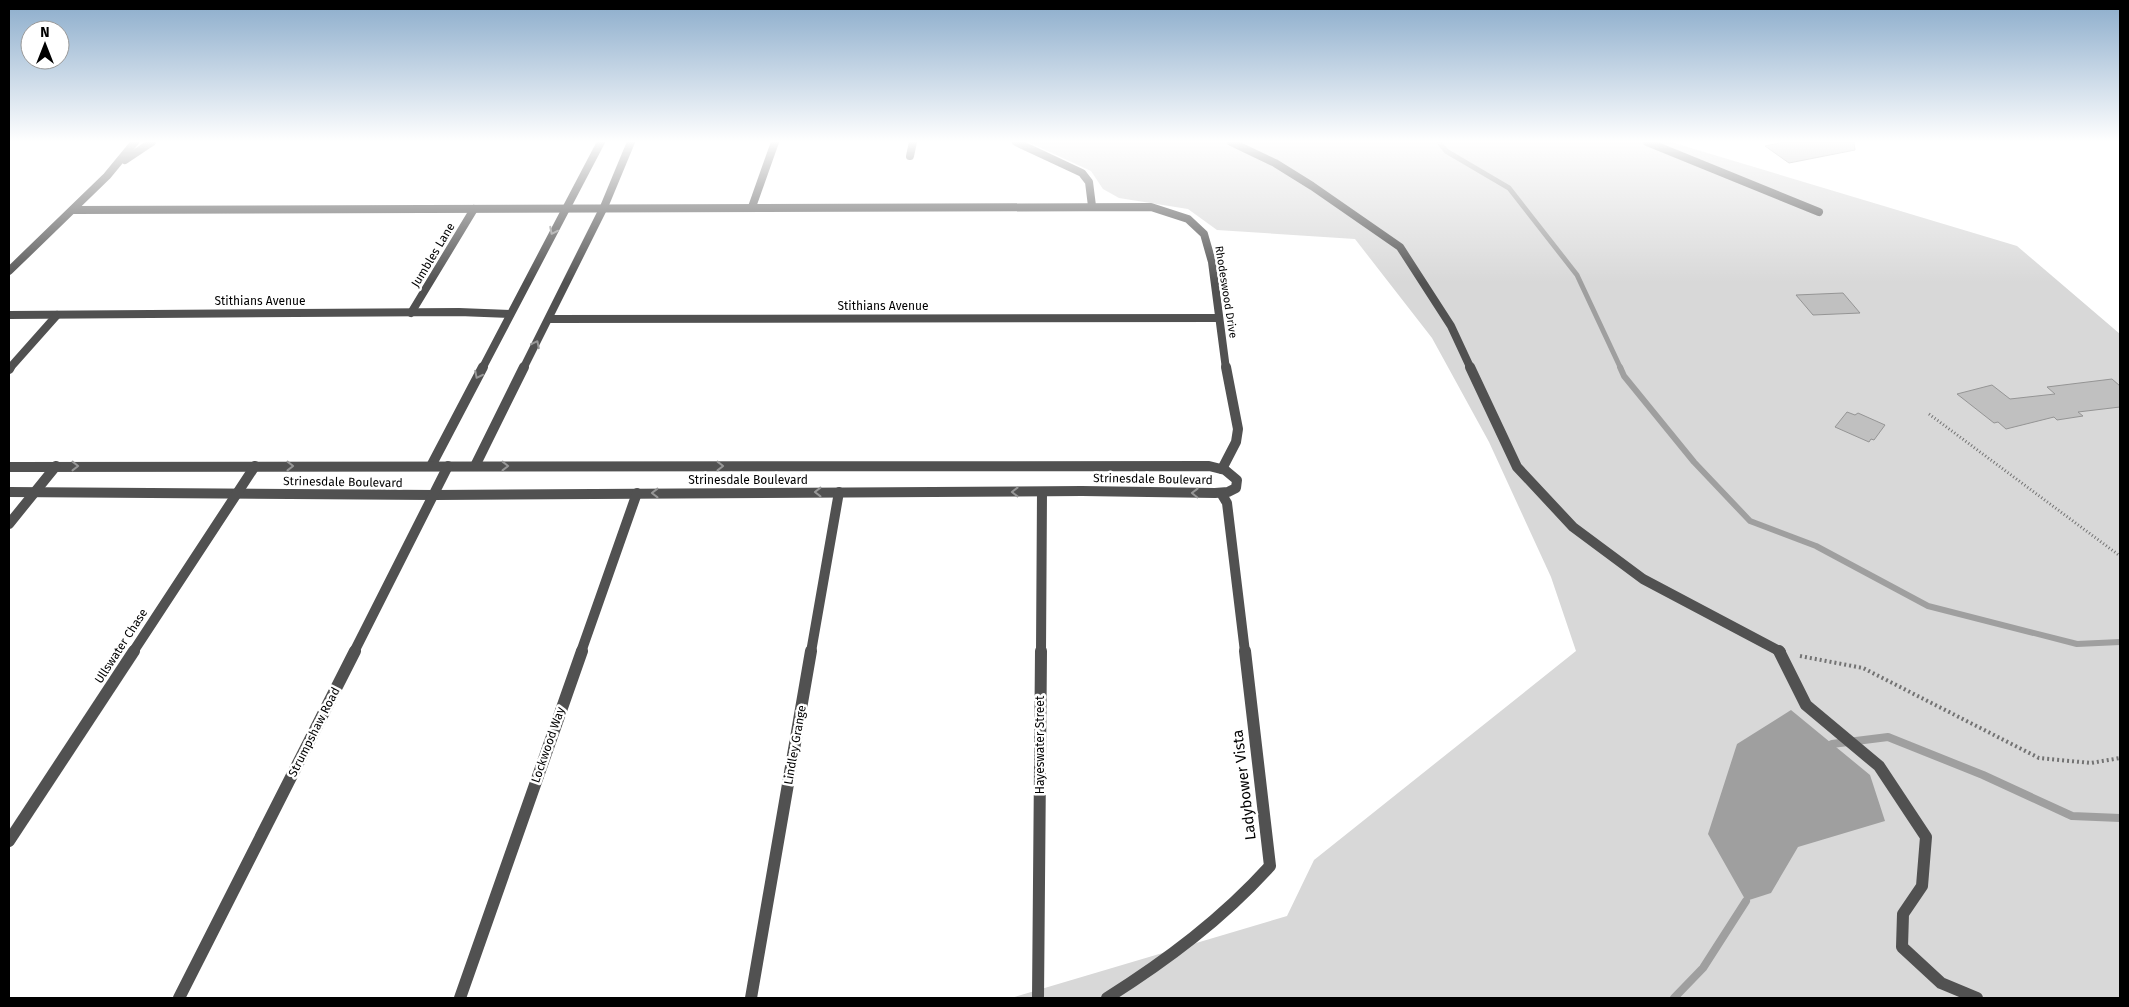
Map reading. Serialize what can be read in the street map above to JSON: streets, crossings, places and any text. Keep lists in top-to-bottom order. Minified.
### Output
{"streets":{"street":["Jumbles Lane","Rhodeswood Drive","Stithians Avenue","Strinesdale Boulevard","Ullswater Chase","Strumpshaw Road","Lockwood Way","Lindley Grange","Hayeswater Street","Ladybower Vista"]},"crossings":[["Jumbles Lane","Rhodeswood Drive"],["Jumbles Lane","Stithians Avenue"],["Rhodeswood Drive","Stithians Avenue"],["Rhodeswood Drive","Strinesdale Boulevard"],["Strinesdale Boulevard","Ullswater Chase"],["Strinesdale Boulevard","Strumpshaw Road"],["Strinesdale Boulevard","Lockwood Way"],["Strinesdale Boulevard","Lindley Grange"],["Strinesdale Boulevard","Hayeswater Street"],["Strinesdale Boulevard","Ladybower Vista"]],"north":"top"}
